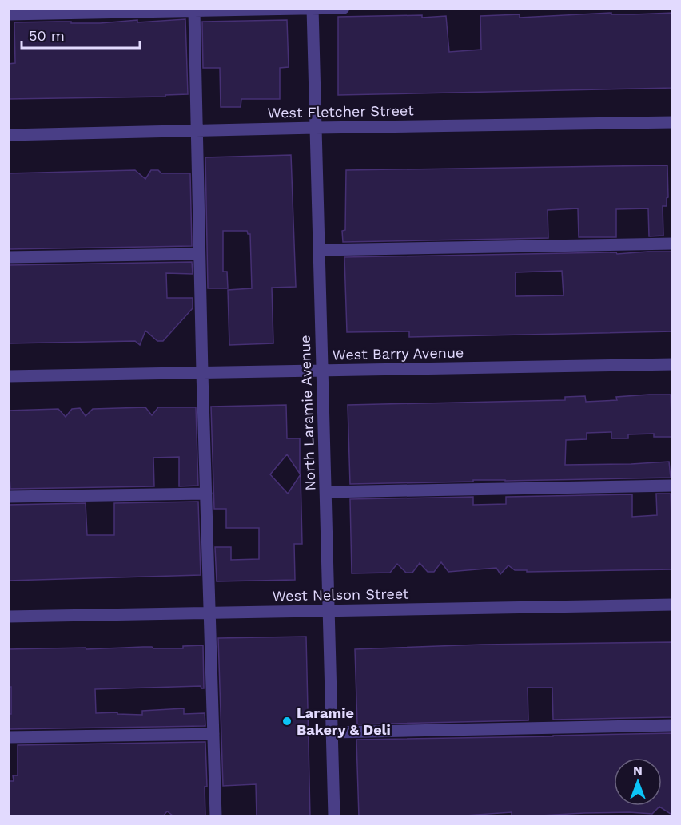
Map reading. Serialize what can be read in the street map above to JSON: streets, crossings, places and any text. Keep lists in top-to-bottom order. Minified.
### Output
{"streets":{"street":["West Fletcher Street","West Barry Avenue","North Laramie Avenue","West Nelson Street"]},"crossings":[["West Fletcher Street","North Laramie Avenue"],["West Barry Avenue","North Laramie Avenue"],["North Laramie Avenue","West Nelson Street"]],"places":["Laramie Bakery & Deli"],"scale_bar":"50 m","north":"top"}
